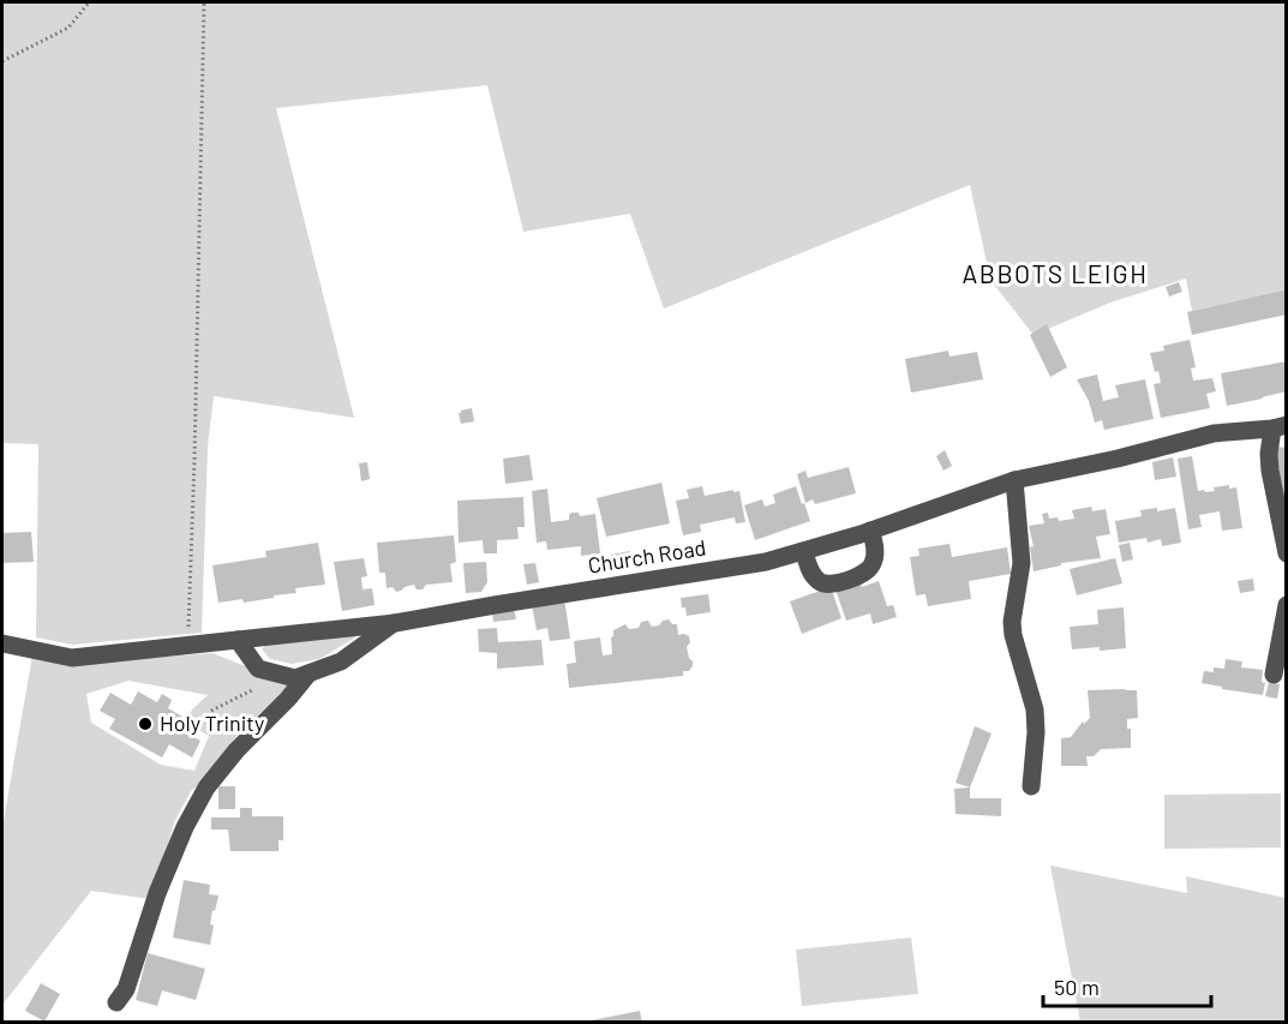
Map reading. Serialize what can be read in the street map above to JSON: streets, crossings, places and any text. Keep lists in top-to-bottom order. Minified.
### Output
{"streets":{"street":["Church Road"]},"districts":["ABBOTS LEIGH"],"places":["Holy Trinity"],"scale_bar":"50 m"}
